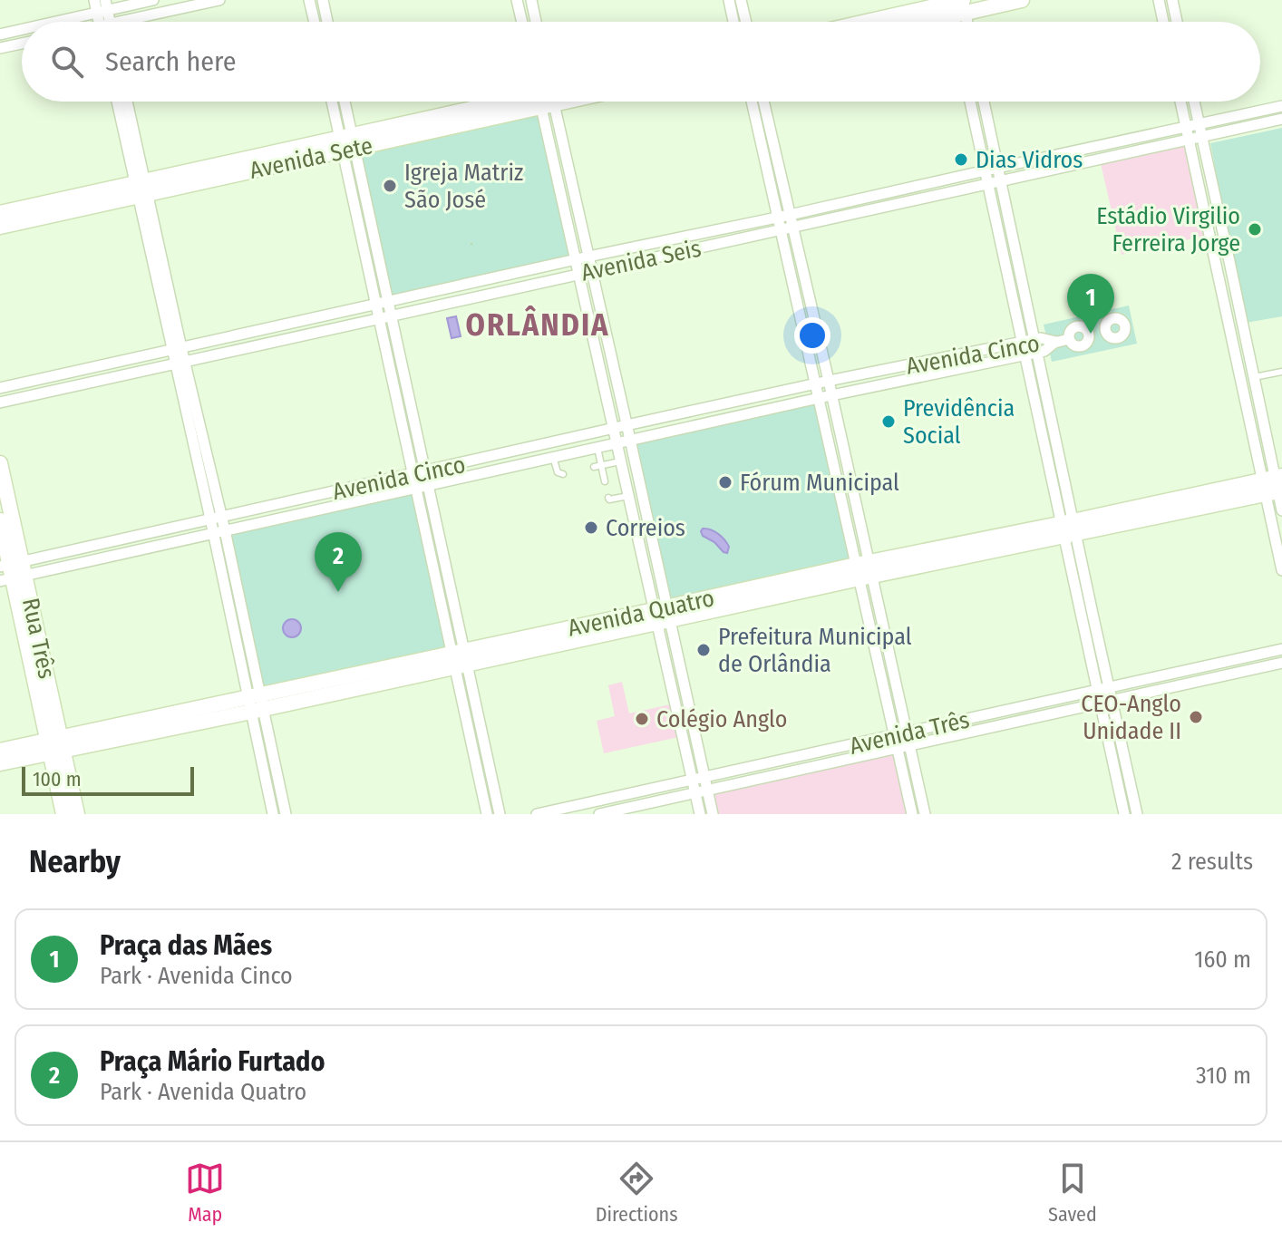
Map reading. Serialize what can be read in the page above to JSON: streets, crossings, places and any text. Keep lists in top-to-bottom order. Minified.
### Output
{"streets":{"street":["Avenida Sete","Avenida Seis","Avenida Cinco","Avenida Quatro","Rua Três","Avenida Três"]},"crossings":[["Avenida Cinco","Rua Três"],["Avenida Quatro","Rua Três"]],"districts":["ORLÂNDIA"],"places":["Dias Vidros","Igreja Matriz São José","Estádio Virgilio Ferreira Jorge","Previdência Social","Fórum Municipal","Correios","Prefeitura Municipal de Orlândia","CEO-Anglo Unidade II","Colégio Anglo"],"scale_bar":"100 m","page":{"search":"Search here","pins":["1","2"],"scale":"100 m","heading":["Nearby","2 results"],"list":[{"mark":"1","name":"Praça das Mães","note":"Park · Avenida Cinco","value":"160 m"},{"mark":"2","name":"Praça Mário Furtado","note":"Park · Avenida Quatro","value":"310 m"}],"nav":["Map","Directions","Saved"]}}
